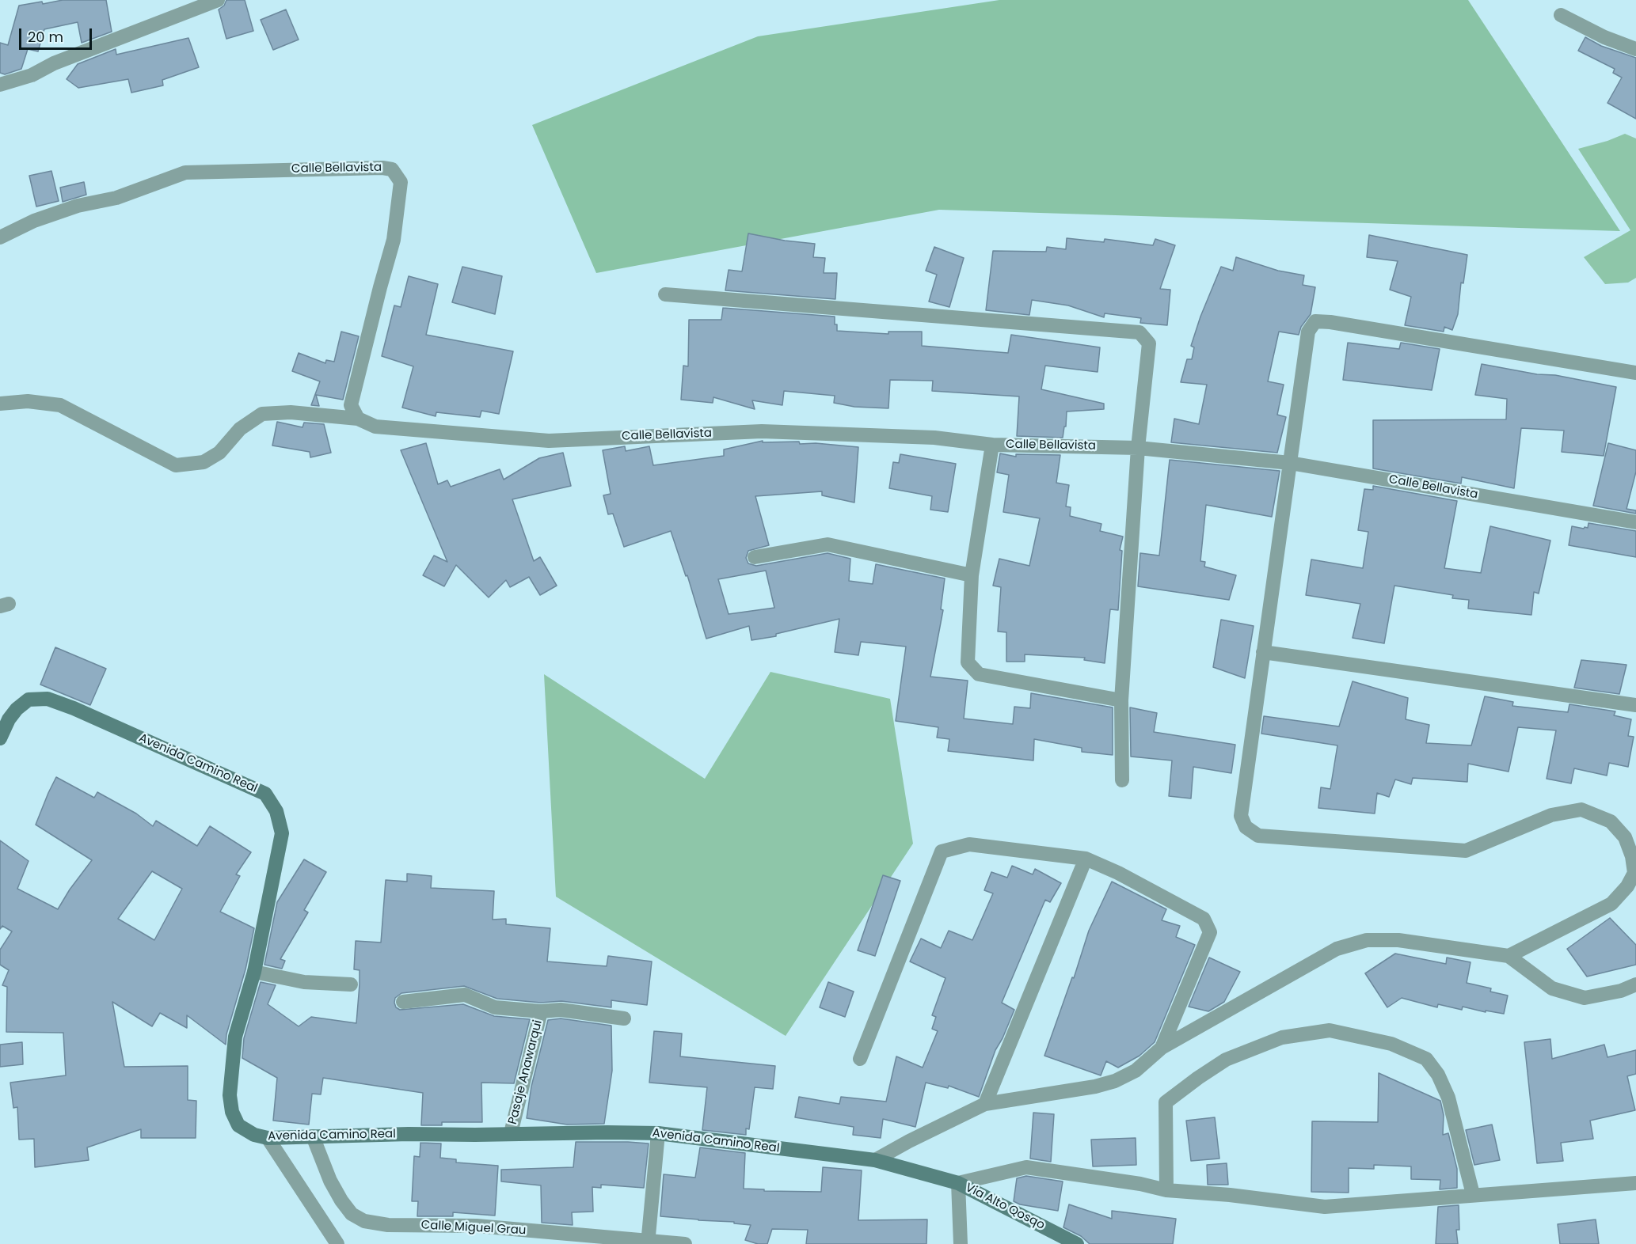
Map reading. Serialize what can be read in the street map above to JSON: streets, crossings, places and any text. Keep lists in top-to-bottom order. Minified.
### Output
{"streets":{"street":["Calle Bellavista","Avenida Camino Real","Pasaje Anawarqui","Via Alto Qosqo","Calle Miguel Grau"]},"crossings":[["Avenida Camino Real","Pasaje Anawarqui"],["Avenida Camino Real","Via Alto Qosqo"],["Avenida Camino Real","Calle Miguel Grau"]],"scale_bar":"20 m"}
